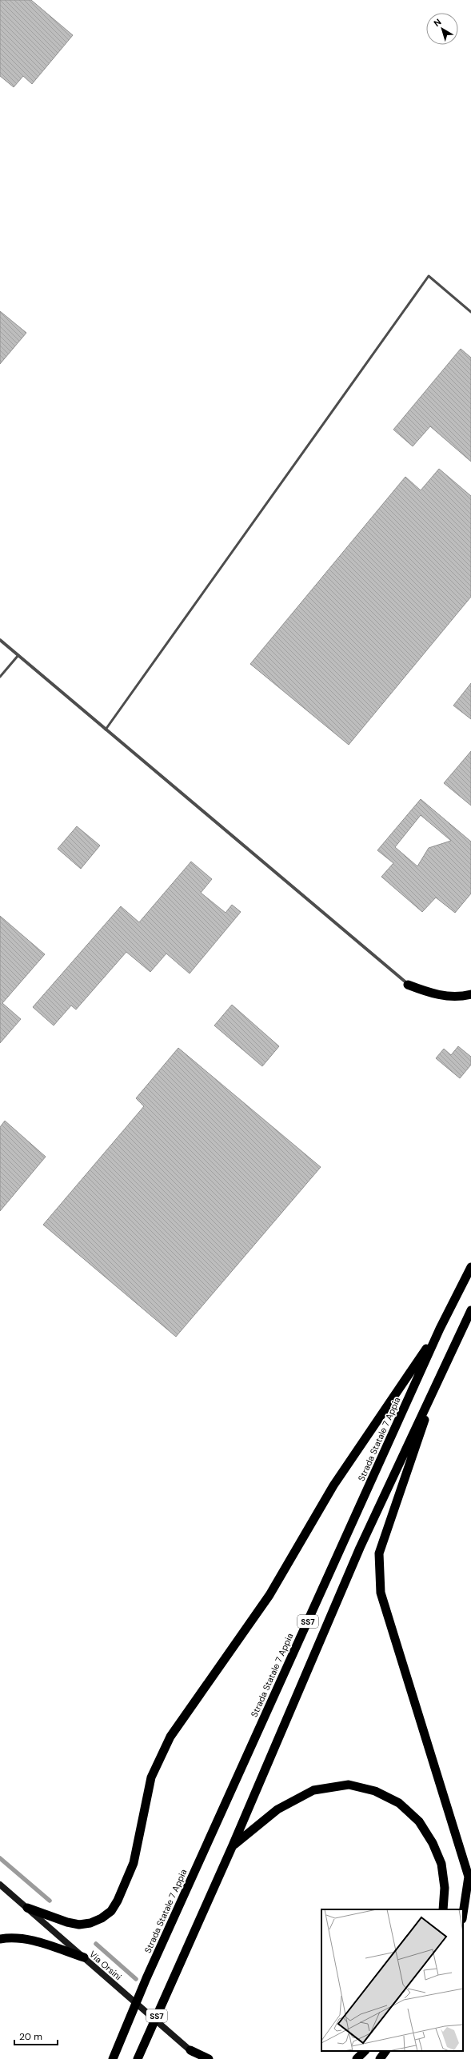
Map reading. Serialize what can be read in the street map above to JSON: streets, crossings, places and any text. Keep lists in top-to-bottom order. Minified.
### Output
{"streets":{"highway":["Strada Statale 7 Appia","SS7"],"main road":["Via Orsini"]},"scale_bar":"20 m","north":"top left"}
